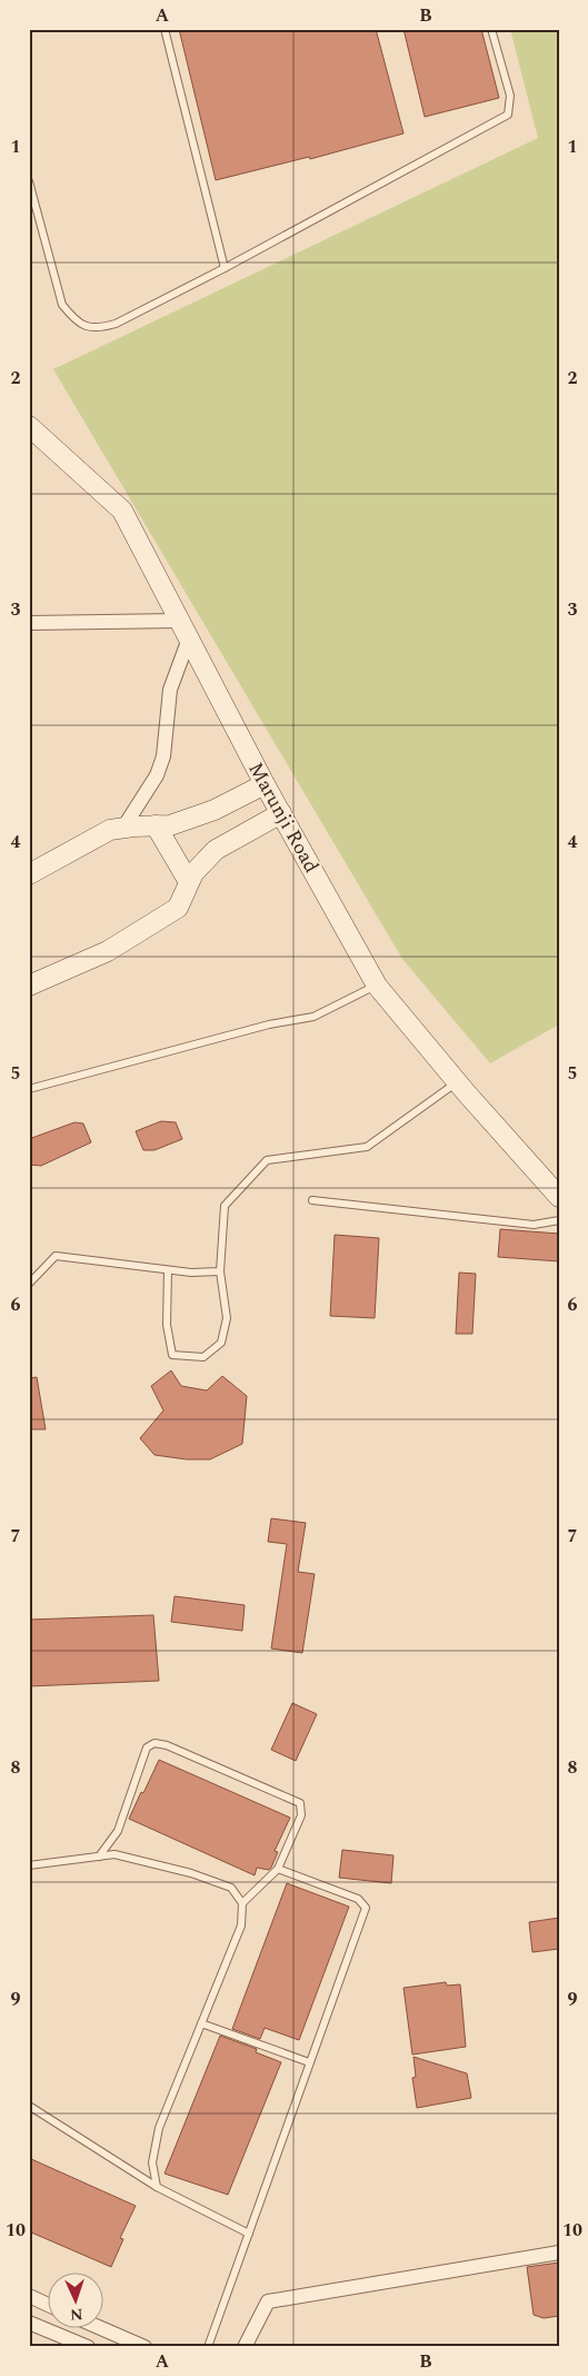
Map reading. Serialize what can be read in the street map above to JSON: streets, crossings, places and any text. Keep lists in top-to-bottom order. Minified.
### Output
{"streets":{"street":["Marunji Road"]},"north":"bottom","grid":{"columns":["A","B"],"rows":["1","2","3","4","5","6","7","8","9","10"]}}
